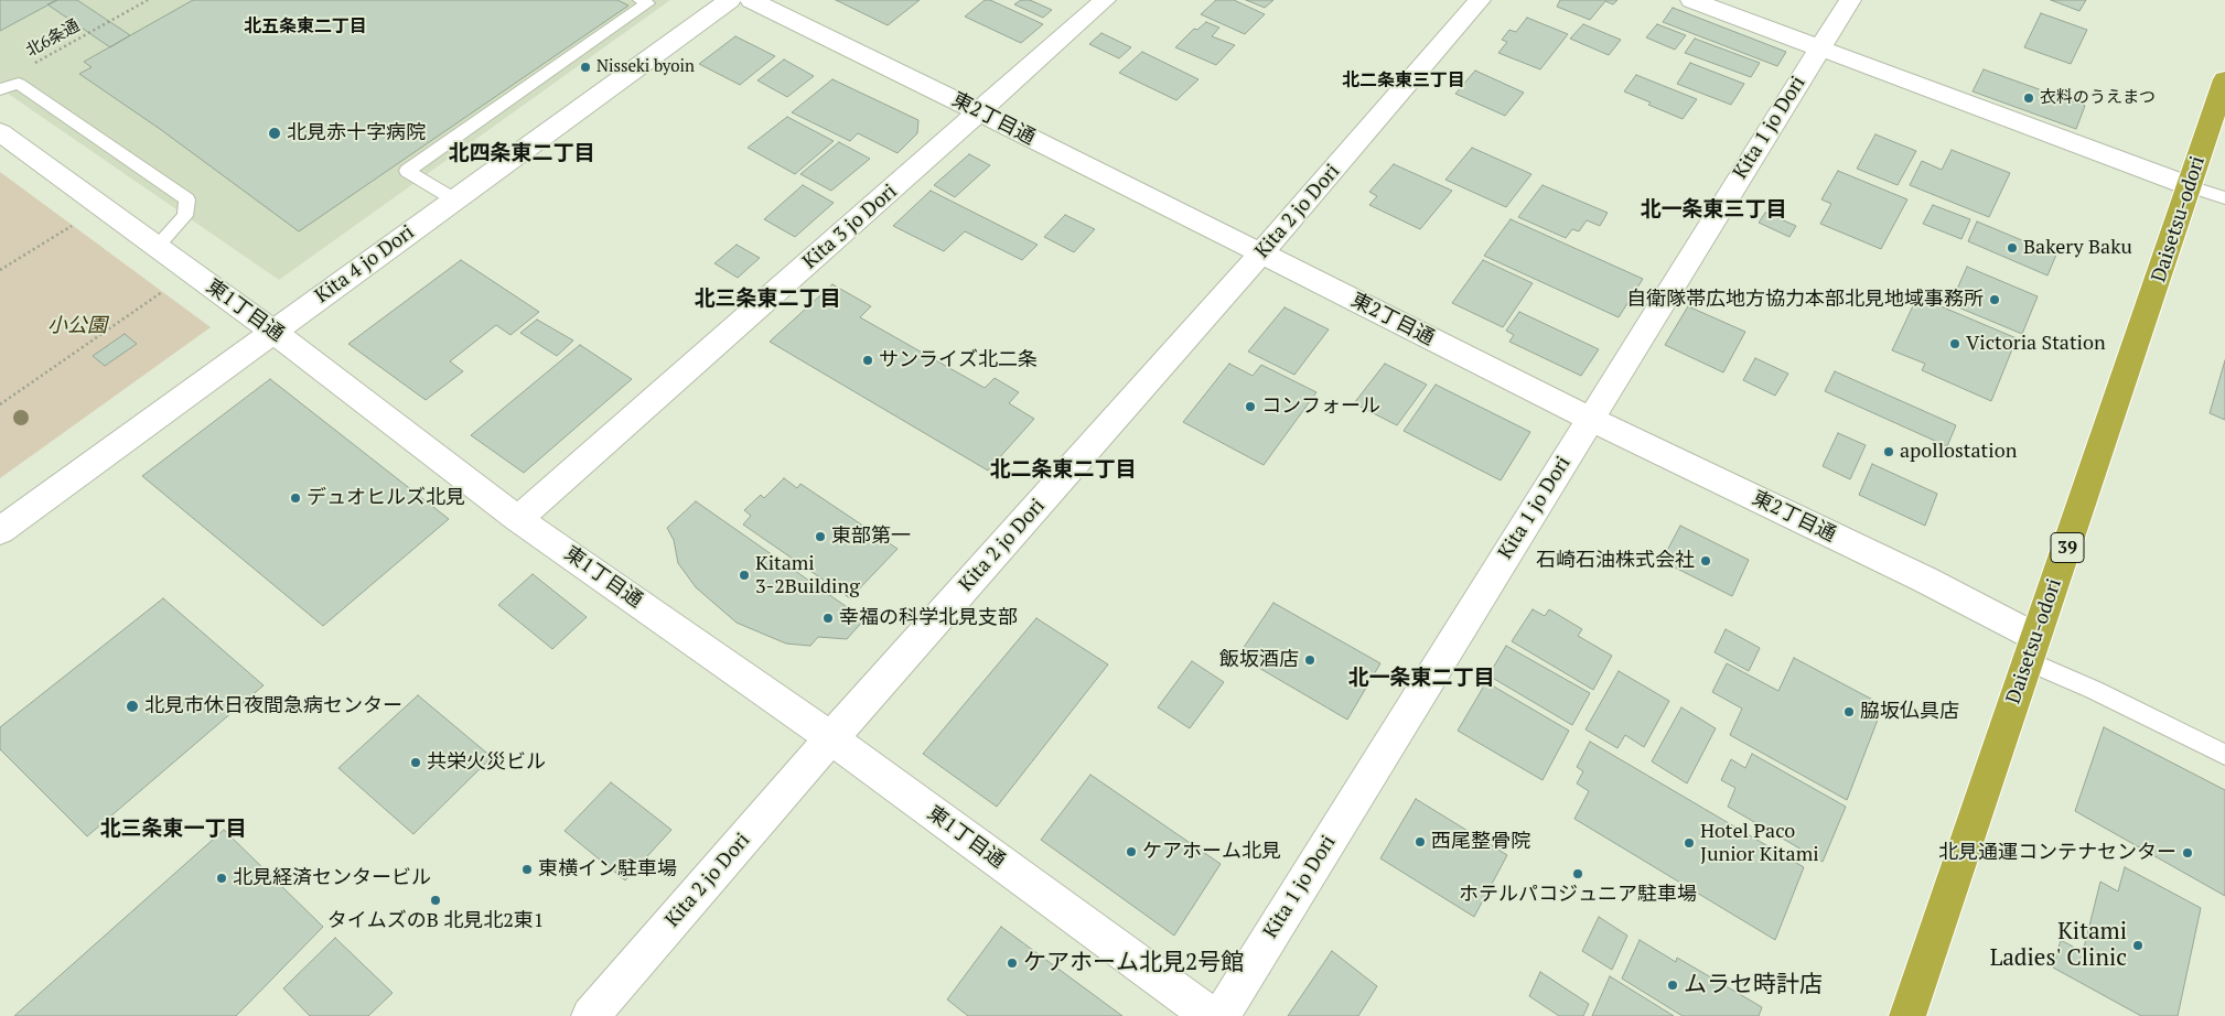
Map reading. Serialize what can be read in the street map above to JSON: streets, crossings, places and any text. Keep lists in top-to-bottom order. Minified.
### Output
{"streets":{"highway":["Daisetsu-odori","39"],"street":["東2丁目通","Kita 1 jo Dori","Kita 2 jo Dori","Kita 3 jo Dori","Kita 4 jo Dori","東1丁目通"],"path":["北6条通"]},"crossings":[["東2丁目通","Kita 1 jo Dori"],["東2丁目通","Kita 2 jo Dori"],["東2丁目通","Daisetsu-odori"],["東2丁目通","Kita 3 jo Dori"],["Kita 2 jo Dori","東1丁目通"],["Kita 3 jo Dori","東1丁目通"],["Kita 4 jo Dori","東1丁目通"]],"districts":["北五条東二丁目","北二条東三丁目","北四条東二丁目","北一条東三丁目","北三条東二丁目","北二条東二丁目","北一条東二丁目","北三条東一丁目"],"parks":["小公園"],"places":["Nisseki byoin","衣料のうえまつ","北見赤十字病院","Bakery Baku","自衛隊帯広地方協力本部北見地域事務所","Victoria Station","サンライズ北二条","コンフォール","apollostation","デュオヒルズ北見","東部第一","石崎石油株式会社","Kitami 3-2Building","幸福の科学北見支部","飯坂酒店","北見市休日夜間急病センター","脇坂仏具店","共栄火災ビル","西尾整骨院","Hotel Paco Junior Kitami","ケアホーム北見","北見通運コンテナセンター","東横イン駐車場","ホテルパコジュニア駐車場","北見経済センタービル","タイムズのB 北見北2東1","Kitami Ladies' Clinic","ケアホーム北見2号館","ムラセ時計店"]}
